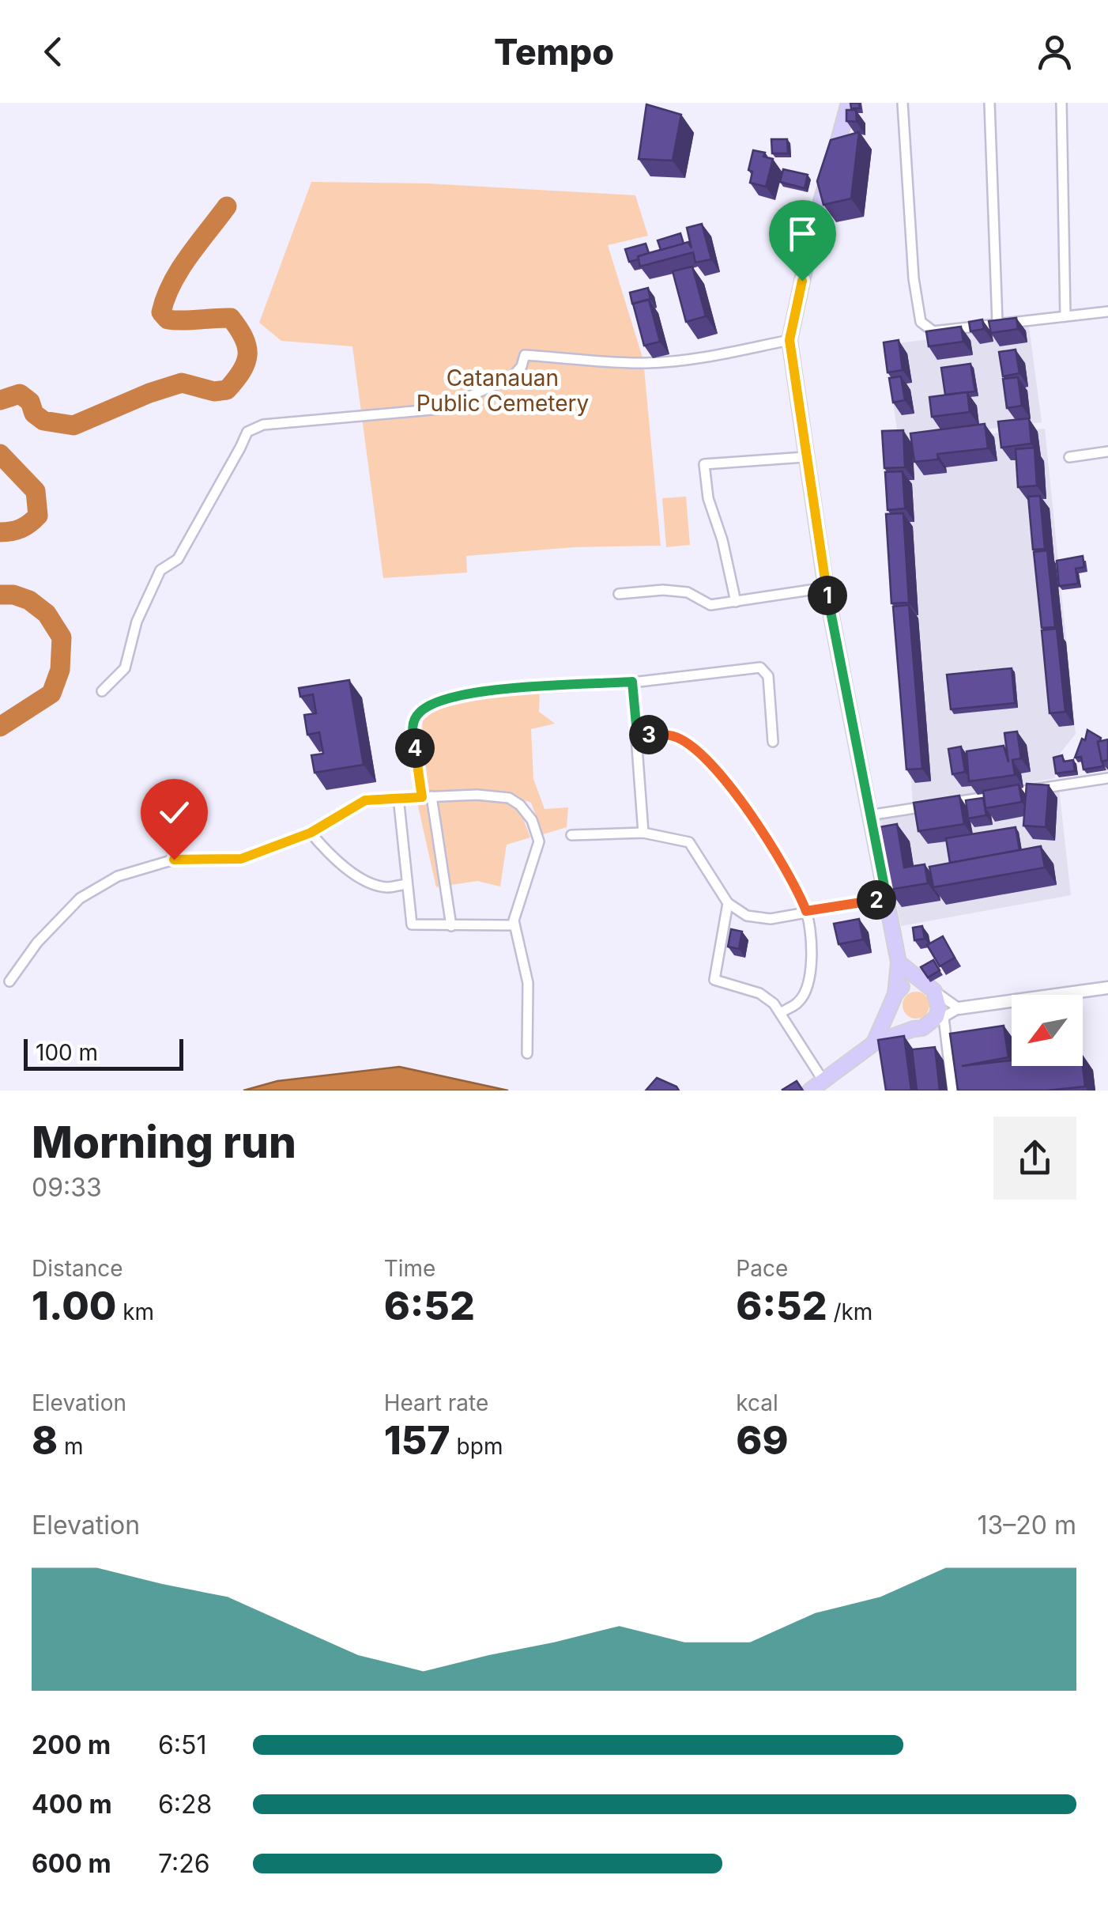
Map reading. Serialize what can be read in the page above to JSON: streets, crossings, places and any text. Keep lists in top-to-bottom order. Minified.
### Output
{"parks":["Catanauan Public Cemetery"],"scale_bar":"100 m","north":"bottom left","page":{"header":"Tempo","pins":["1","3","4","2"],"scale":"100 m","heading":["Morning run","09:33"],"stats":[["Distance","1.00 km"],["Time","6:52"],["Pace","6:52 /km"],["Elevation","8 m"],["Heart rate","157 bpm"],["kcal","69"]],"chart":["Elevation","13–20 m"],"list":[{"name":"200 m","note":"6:51"},{"name":"400 m","note":"6:28"},{"name":"600 m","note":"7:26"}]}}
